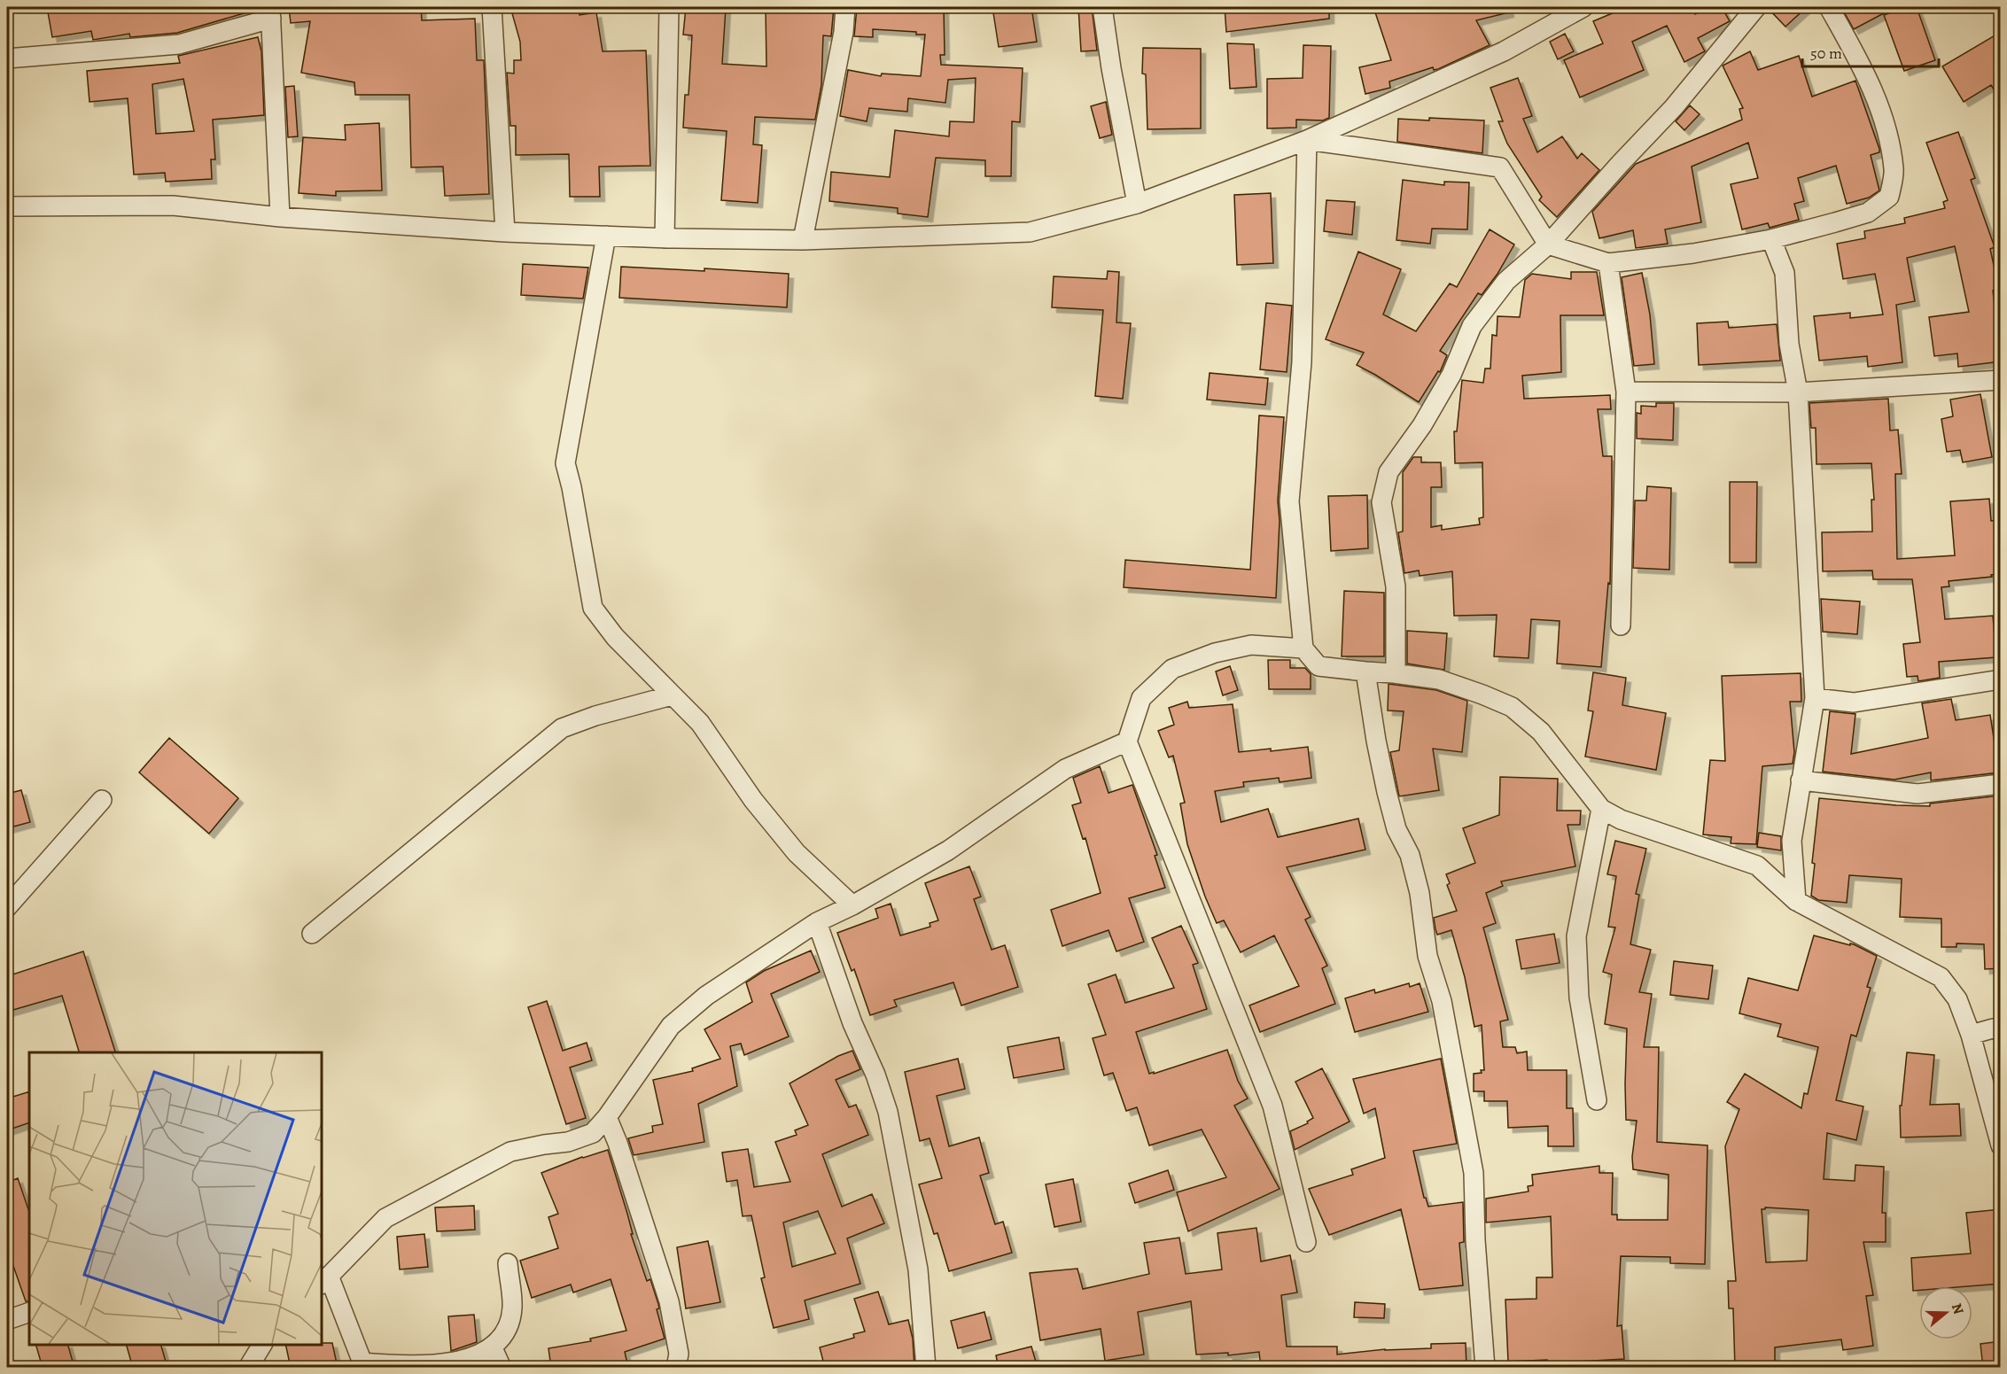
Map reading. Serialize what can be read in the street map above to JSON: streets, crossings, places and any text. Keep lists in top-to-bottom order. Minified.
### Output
{"scale_bar":"50 m","north":"right"}
